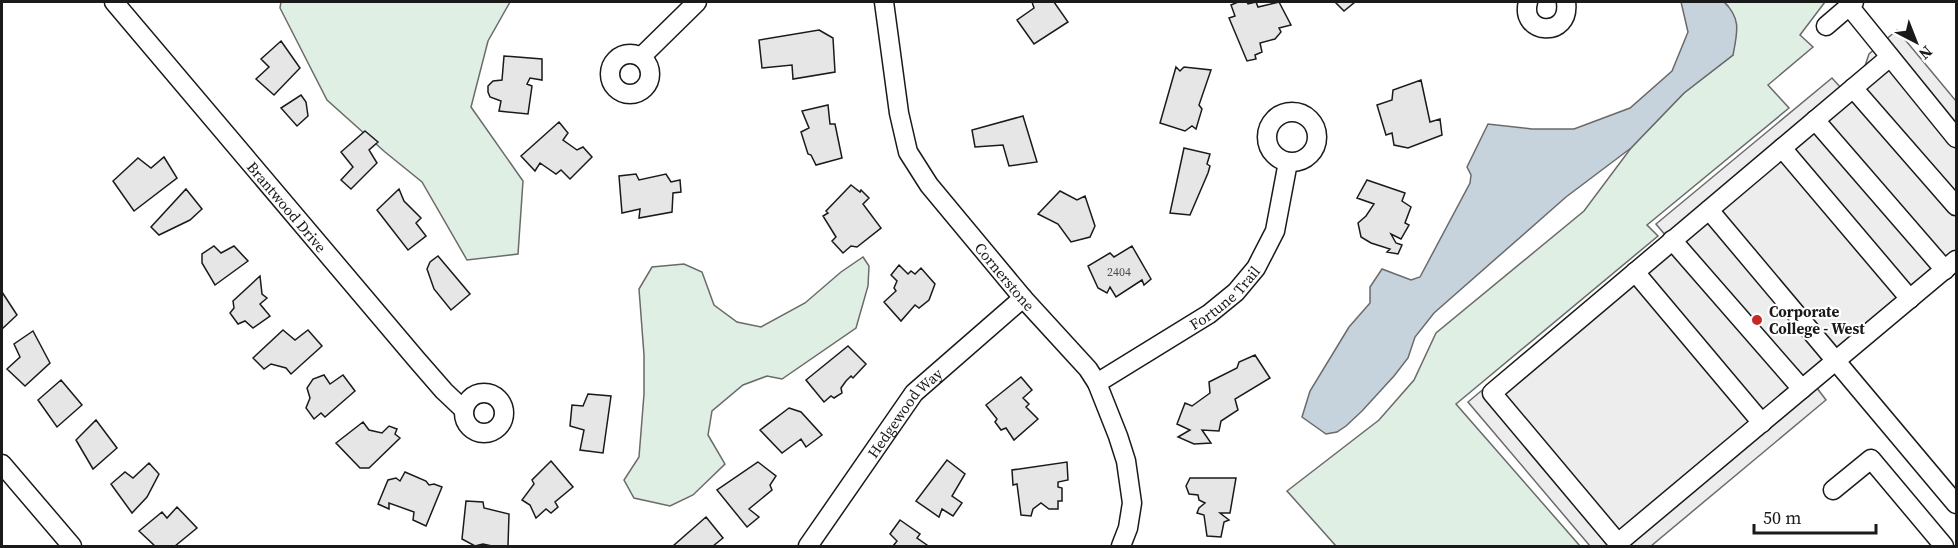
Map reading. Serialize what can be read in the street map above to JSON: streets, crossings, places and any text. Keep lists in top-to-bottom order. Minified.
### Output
{"streets":{"street":["Brantwood Drive","Cornerstone","Fortune Trail","Hedgewood Way"]},"crossings":[["Cornerstone","Fortune Trail"],["Cornerstone","Hedgewood Way"]],"places":["Corporate College - West"],"house_numbers":["2404"],"scale_bar":"50 m","north":"bottom right"}
